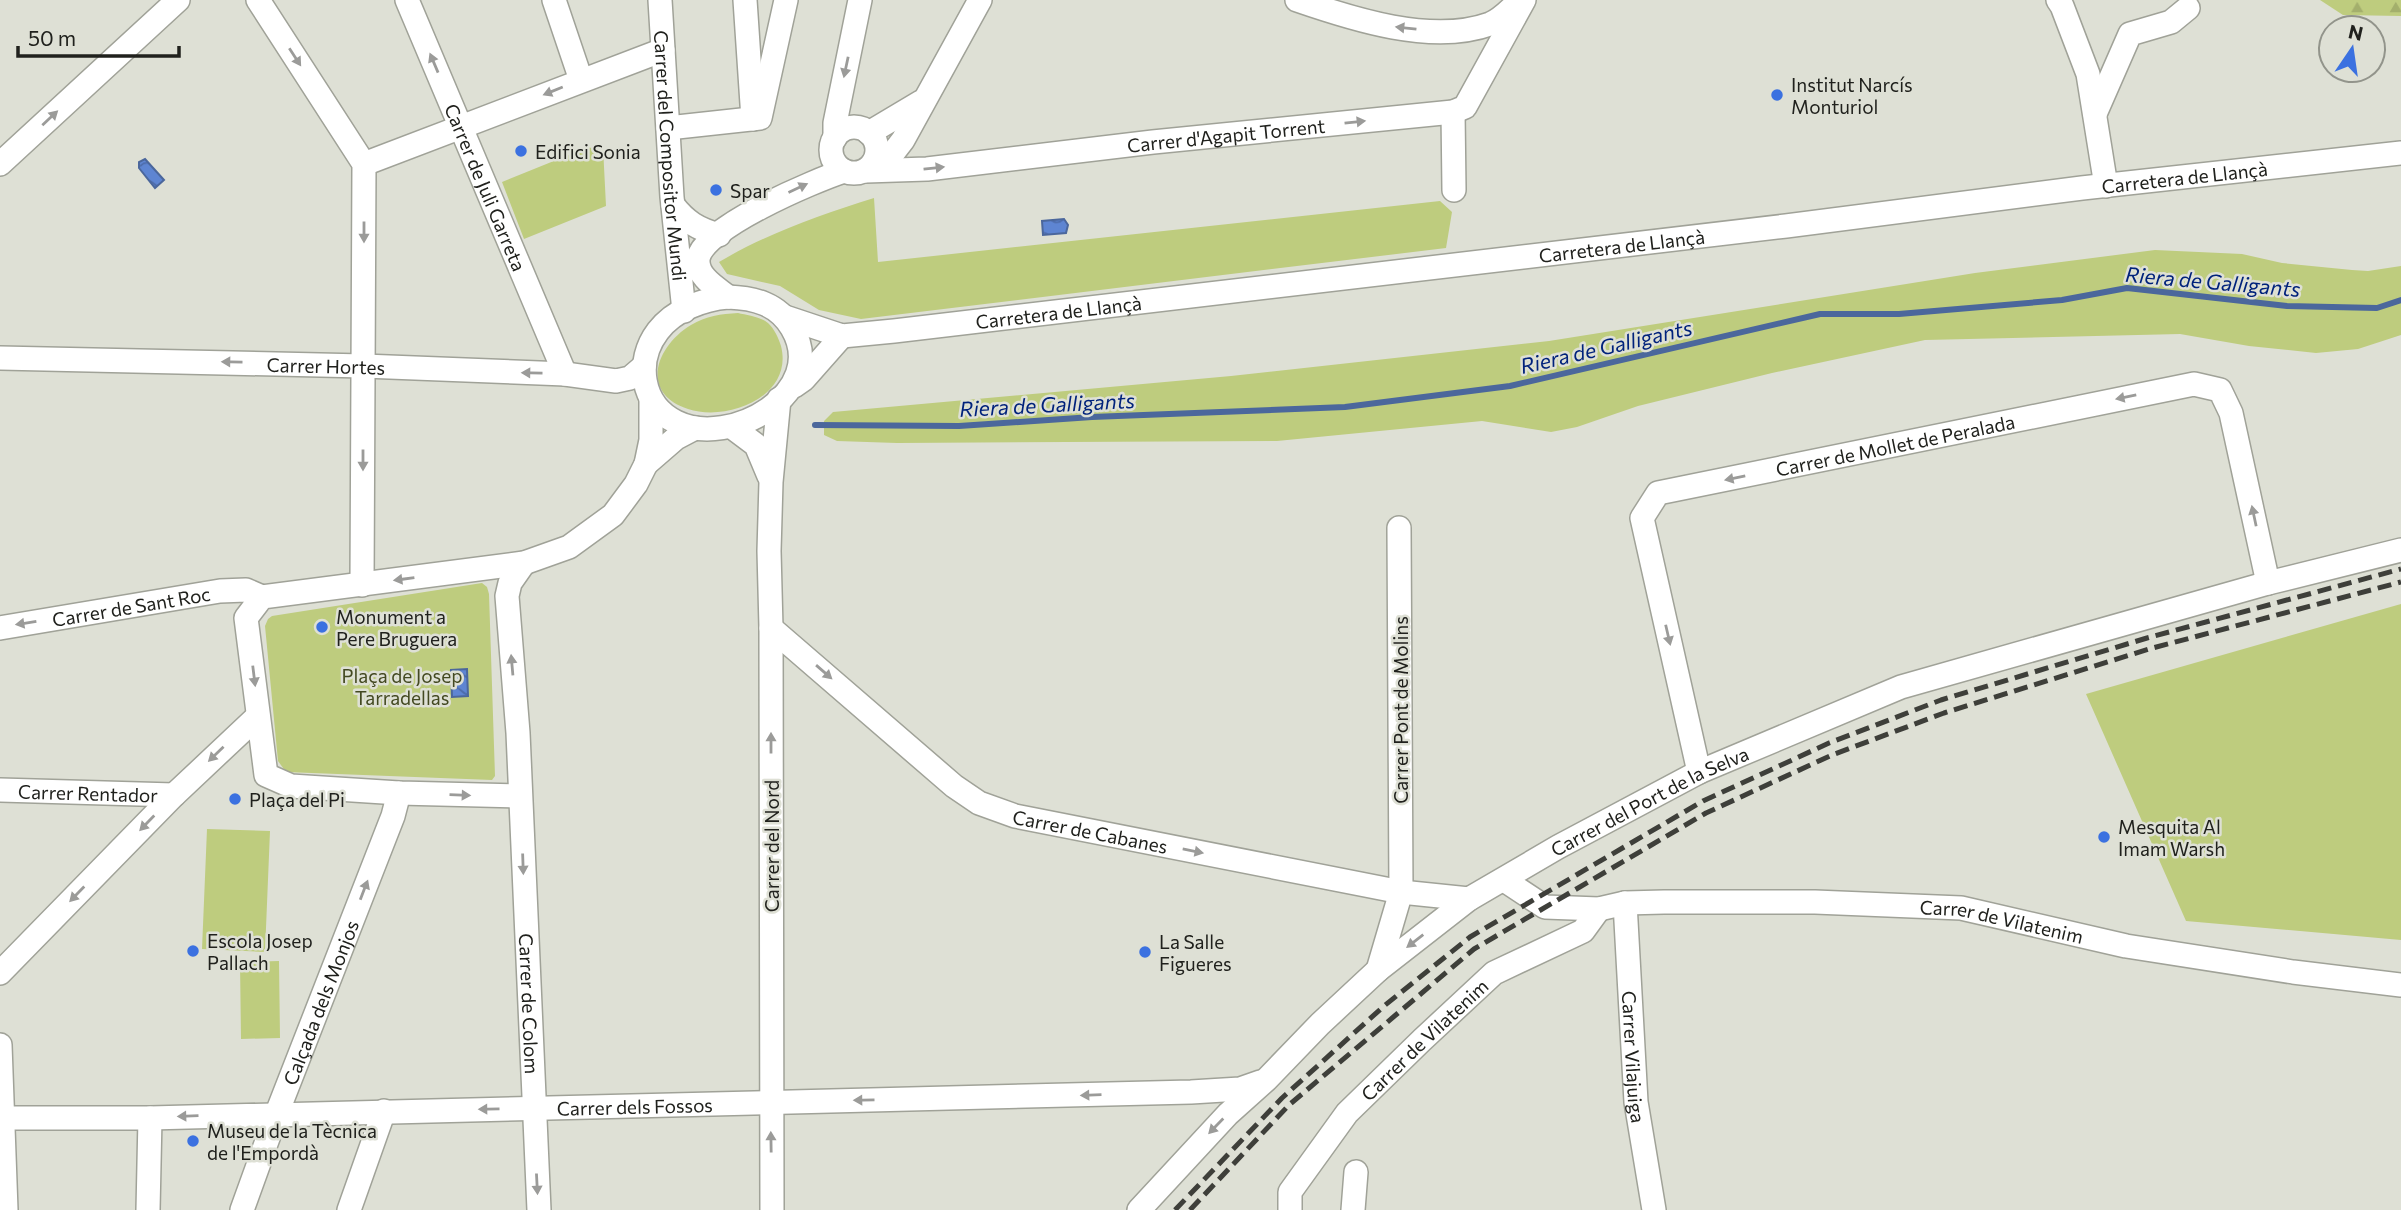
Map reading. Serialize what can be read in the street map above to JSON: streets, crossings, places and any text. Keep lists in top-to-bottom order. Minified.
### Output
{"streets":{"street":["Carrer d'Agapit Torrent","Carrer del Compositor Mundi","Carretera de Llançà","Carrer de Juli Garreta","Carrer Hortes","Carrer de Mollet de Peralada","Carrer de Sant Roc","Carrer Pont de Molins","Carrer Rentador","Carrer del Port de la Selva","Carrer de Cabanes","Carrer del Nord","Carrer de Vilatenim","Calçada dels Monjos","Carrer de Colom","Carrer Vilajuiga","Carrer dels Fossos"]},"crossings":[["Carrer del Compositor Mundi","Carretera de Llançà"],["Carrer del Compositor Mundi","Carrer Hortes"],["Carrer del Compositor Mundi","Carrer del Nord"],["Carretera de Llançà","Carrer Hortes"],["Carretera de Llançà","Carrer del Nord"],["Carrer de Juli Garreta","Carrer Hortes"],["Carrer Hortes","Carrer del Nord"],["Carrer de Mollet de Peralada","Carrer del Port de la Selva"],["Carrer Pont de Molins","Carrer del Port de la Selva"],["Carrer Pont de Molins","Carrer de Cabanes"],["Carrer del Port de la Selva","Carrer de Cabanes"],["Carrer del Port de la Selva","Carrer de Vilatenim"],["Carrer del Port de la Selva","Carrer dels Fossos"],["Carrer de Cabanes","Carrer del Nord"],["Carrer del Nord","Carrer dels Fossos"],["Carrer de Vilatenim","Carrer Vilajuiga"],["Calçada dels Monjos","Carrer dels Fossos"],["Carrer de Colom","Carrer dels Fossos"]],"one_way":["Carrer d'Agapit Torrent","Carrer Hortes","Carrer de Sant Roc","Carrer de Cabanes","Carrer del Nord","Calçada dels Monjos","Carrer de Colom","Carrer dels Fossos"],"water":["Riera de Galligants"],"parks":["Plaça de Josep Tarradellas"],"places":["Institut Narcís Monturiol","Edifici Sonia","Spar","Monument a Pere Bruguera","Plaça del Pi","Mesquita Al Imam Warsh","Escola Josep Pallach","La Salle Figueres","Museu de la Tècnica de l'Empordà"],"scale_bar":"50 m","north":"top"}
